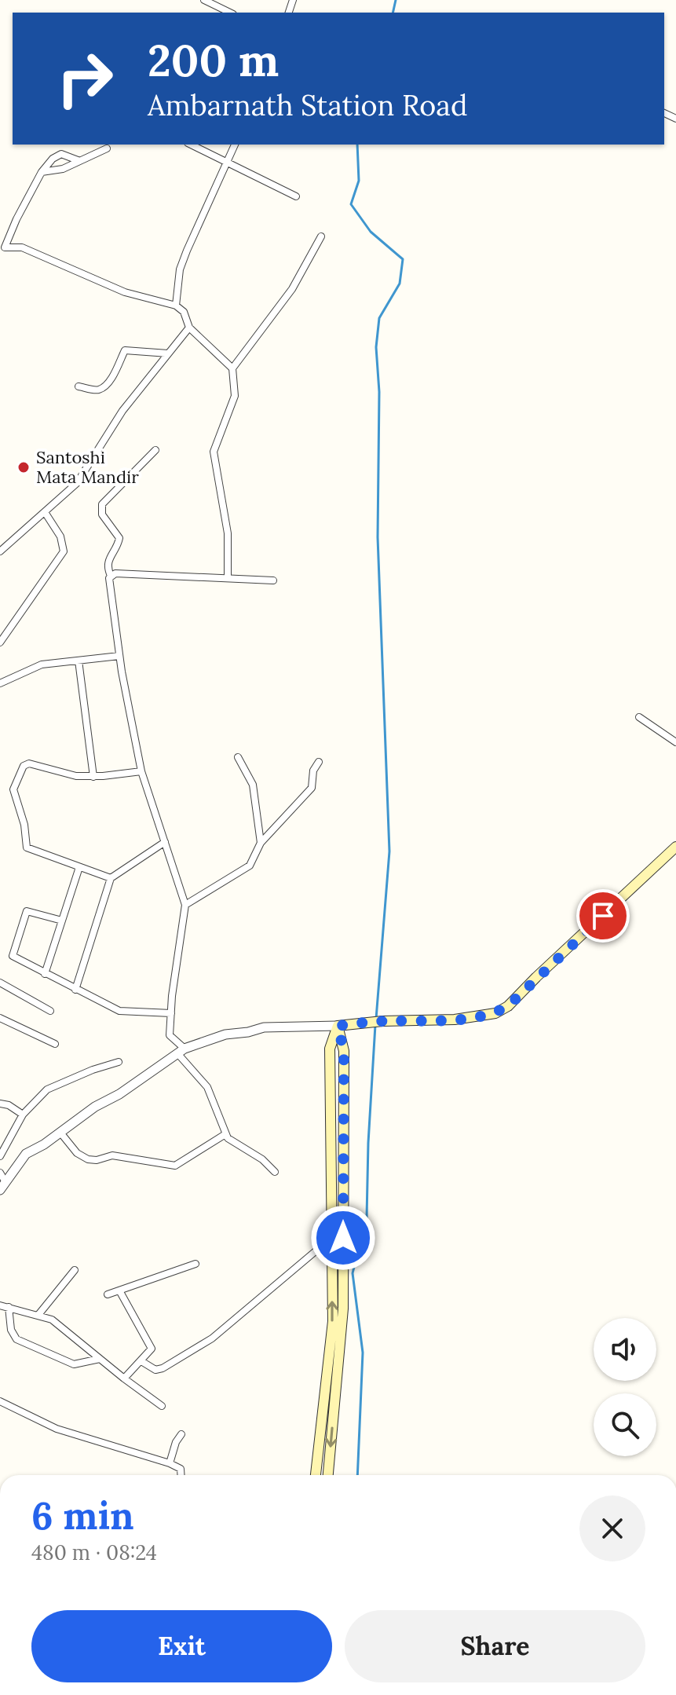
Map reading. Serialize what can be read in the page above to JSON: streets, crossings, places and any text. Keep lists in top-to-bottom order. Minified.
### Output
{"places":["Santoshi Mata Mandir"],"page":{"turn":["200 m","Ambarnath Station Road"],"heading":["6 min","480 m · 08:24"],"buttons":["Exit","Share"]}}
